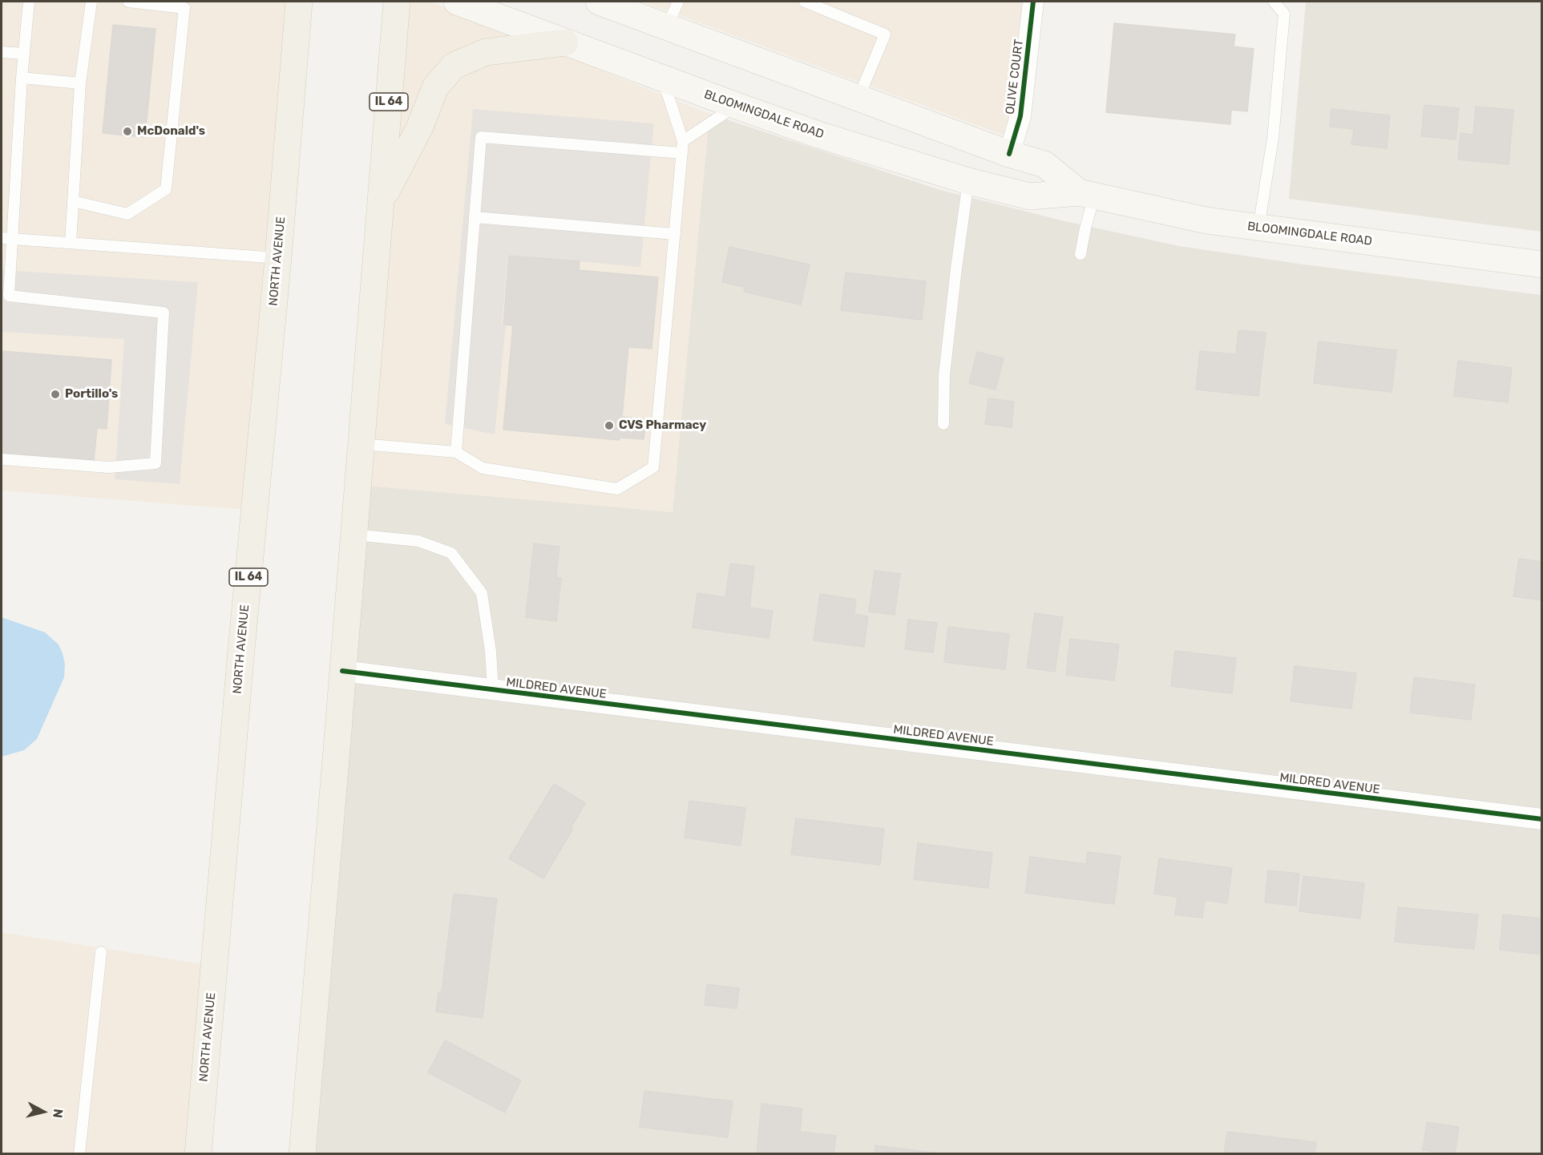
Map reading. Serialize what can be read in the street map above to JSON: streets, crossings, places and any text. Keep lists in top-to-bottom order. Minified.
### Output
{"streets":{"main road":["IL 64","BLOOMINGDALE ROAD","NORTH AVENUE"],"street":["OLIVE COURT","MILDRED AVENUE"]},"crossings":[["OLIVE COURT","BLOOMINGDALE ROAD"],["IL 64","MILDRED AVENUE"]],"places":["McDonald's","Portillo's","CVS Pharmacy"],"north":"right"}
